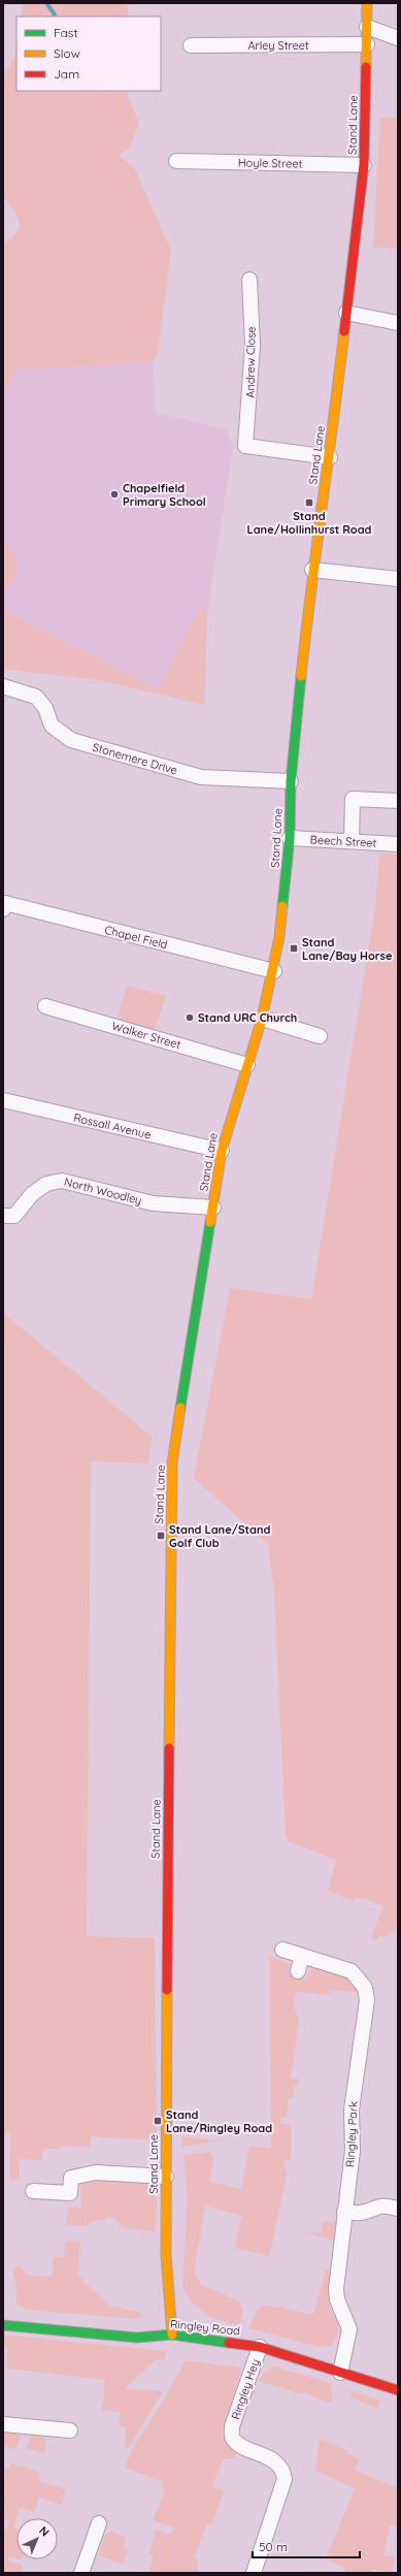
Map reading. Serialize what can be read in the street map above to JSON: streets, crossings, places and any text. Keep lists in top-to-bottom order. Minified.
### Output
{"streets":{"street":["Arley Street","Stand Lane","Hoyle Street","Andrew Close","Stonemere Drive","Beech Street","Chapel Field","Walker Street","Rossall Avenue","North Woodley","Ringley Park","Ringley Road","Ringley Hey"]},"crossings":[["Arley Street","Stand Lane"],["Stand Lane","Hoyle Street"],["Stand Lane","Andrew Close"],["Stand Lane","Stonemere Drive"],["Stand Lane","Beech Street"],["Stand Lane","Chapel Field"],["Stand Lane","Walker Street"],["Stand Lane","Rossall Avenue"],["Stand Lane","North Woodley"],["Stand Lane","Ringley Road"],["Ringley Park","Ringley Road"],["Ringley Road","Ringley Hey"]],"places":{"other":["Chapelfield Primary School","Stand URC Church"],"transit":["Stand Lane/Hollinhurst Road","Stand Lane/Bay Horse","Stand Lane/Stand Golf Club","Stand Lane/Ringley Road"]},"legend":["Fast","Slow","Jam"],"scale_bar":"50 m","north":"top right"}
